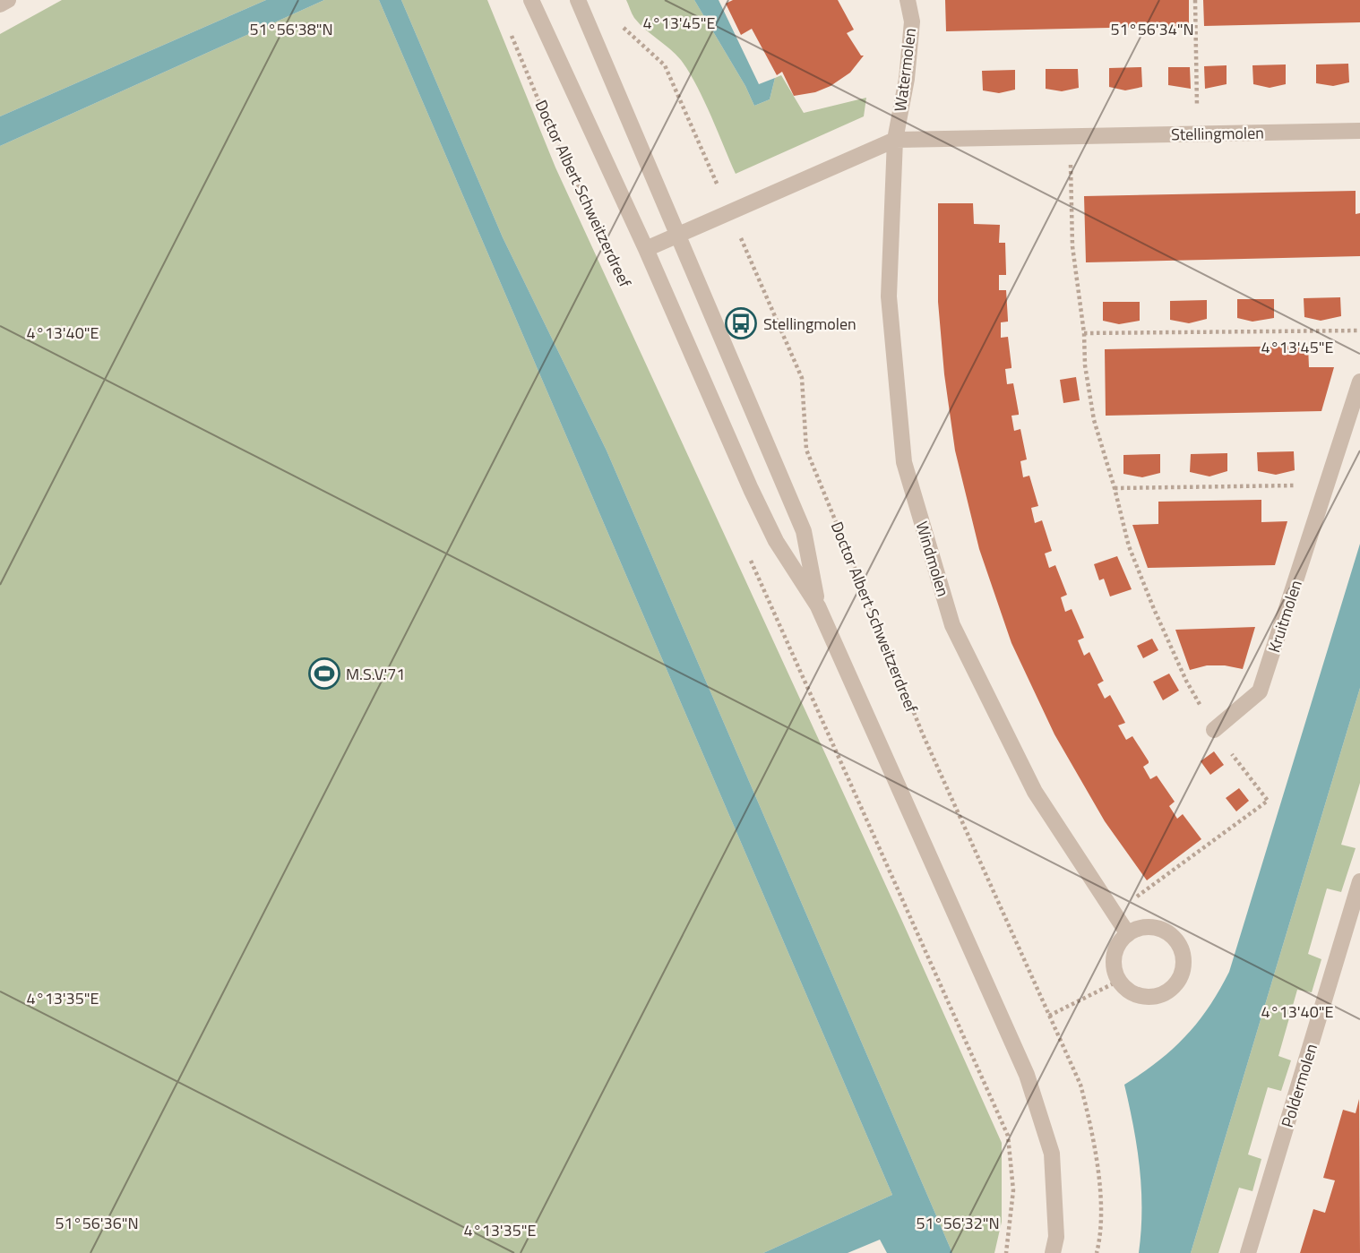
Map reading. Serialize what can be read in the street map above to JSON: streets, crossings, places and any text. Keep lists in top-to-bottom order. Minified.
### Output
{"streets":{"street":["Watermolen","Stellingmolen","Doctor Albert Schweitzerdreef","Windmolen","Kruitmolen","Poldermolen"]},"crossings":[["Watermolen","Stellingmolen"],["Watermolen","Windmolen"],["Stellingmolen","Doctor Albert Schweitzerdreef"],["Stellingmolen","Windmolen"]],"places":{"bus stop":["Stellingmolen"],"sports":["M.S.V.'71"]},"coordinates":["4°13'45\"E","51°56'38\"N","51°56'34\"N","4°13'40\"E","4°13'35\"E","51°56'36\"N","51°56'32\"N"]}
